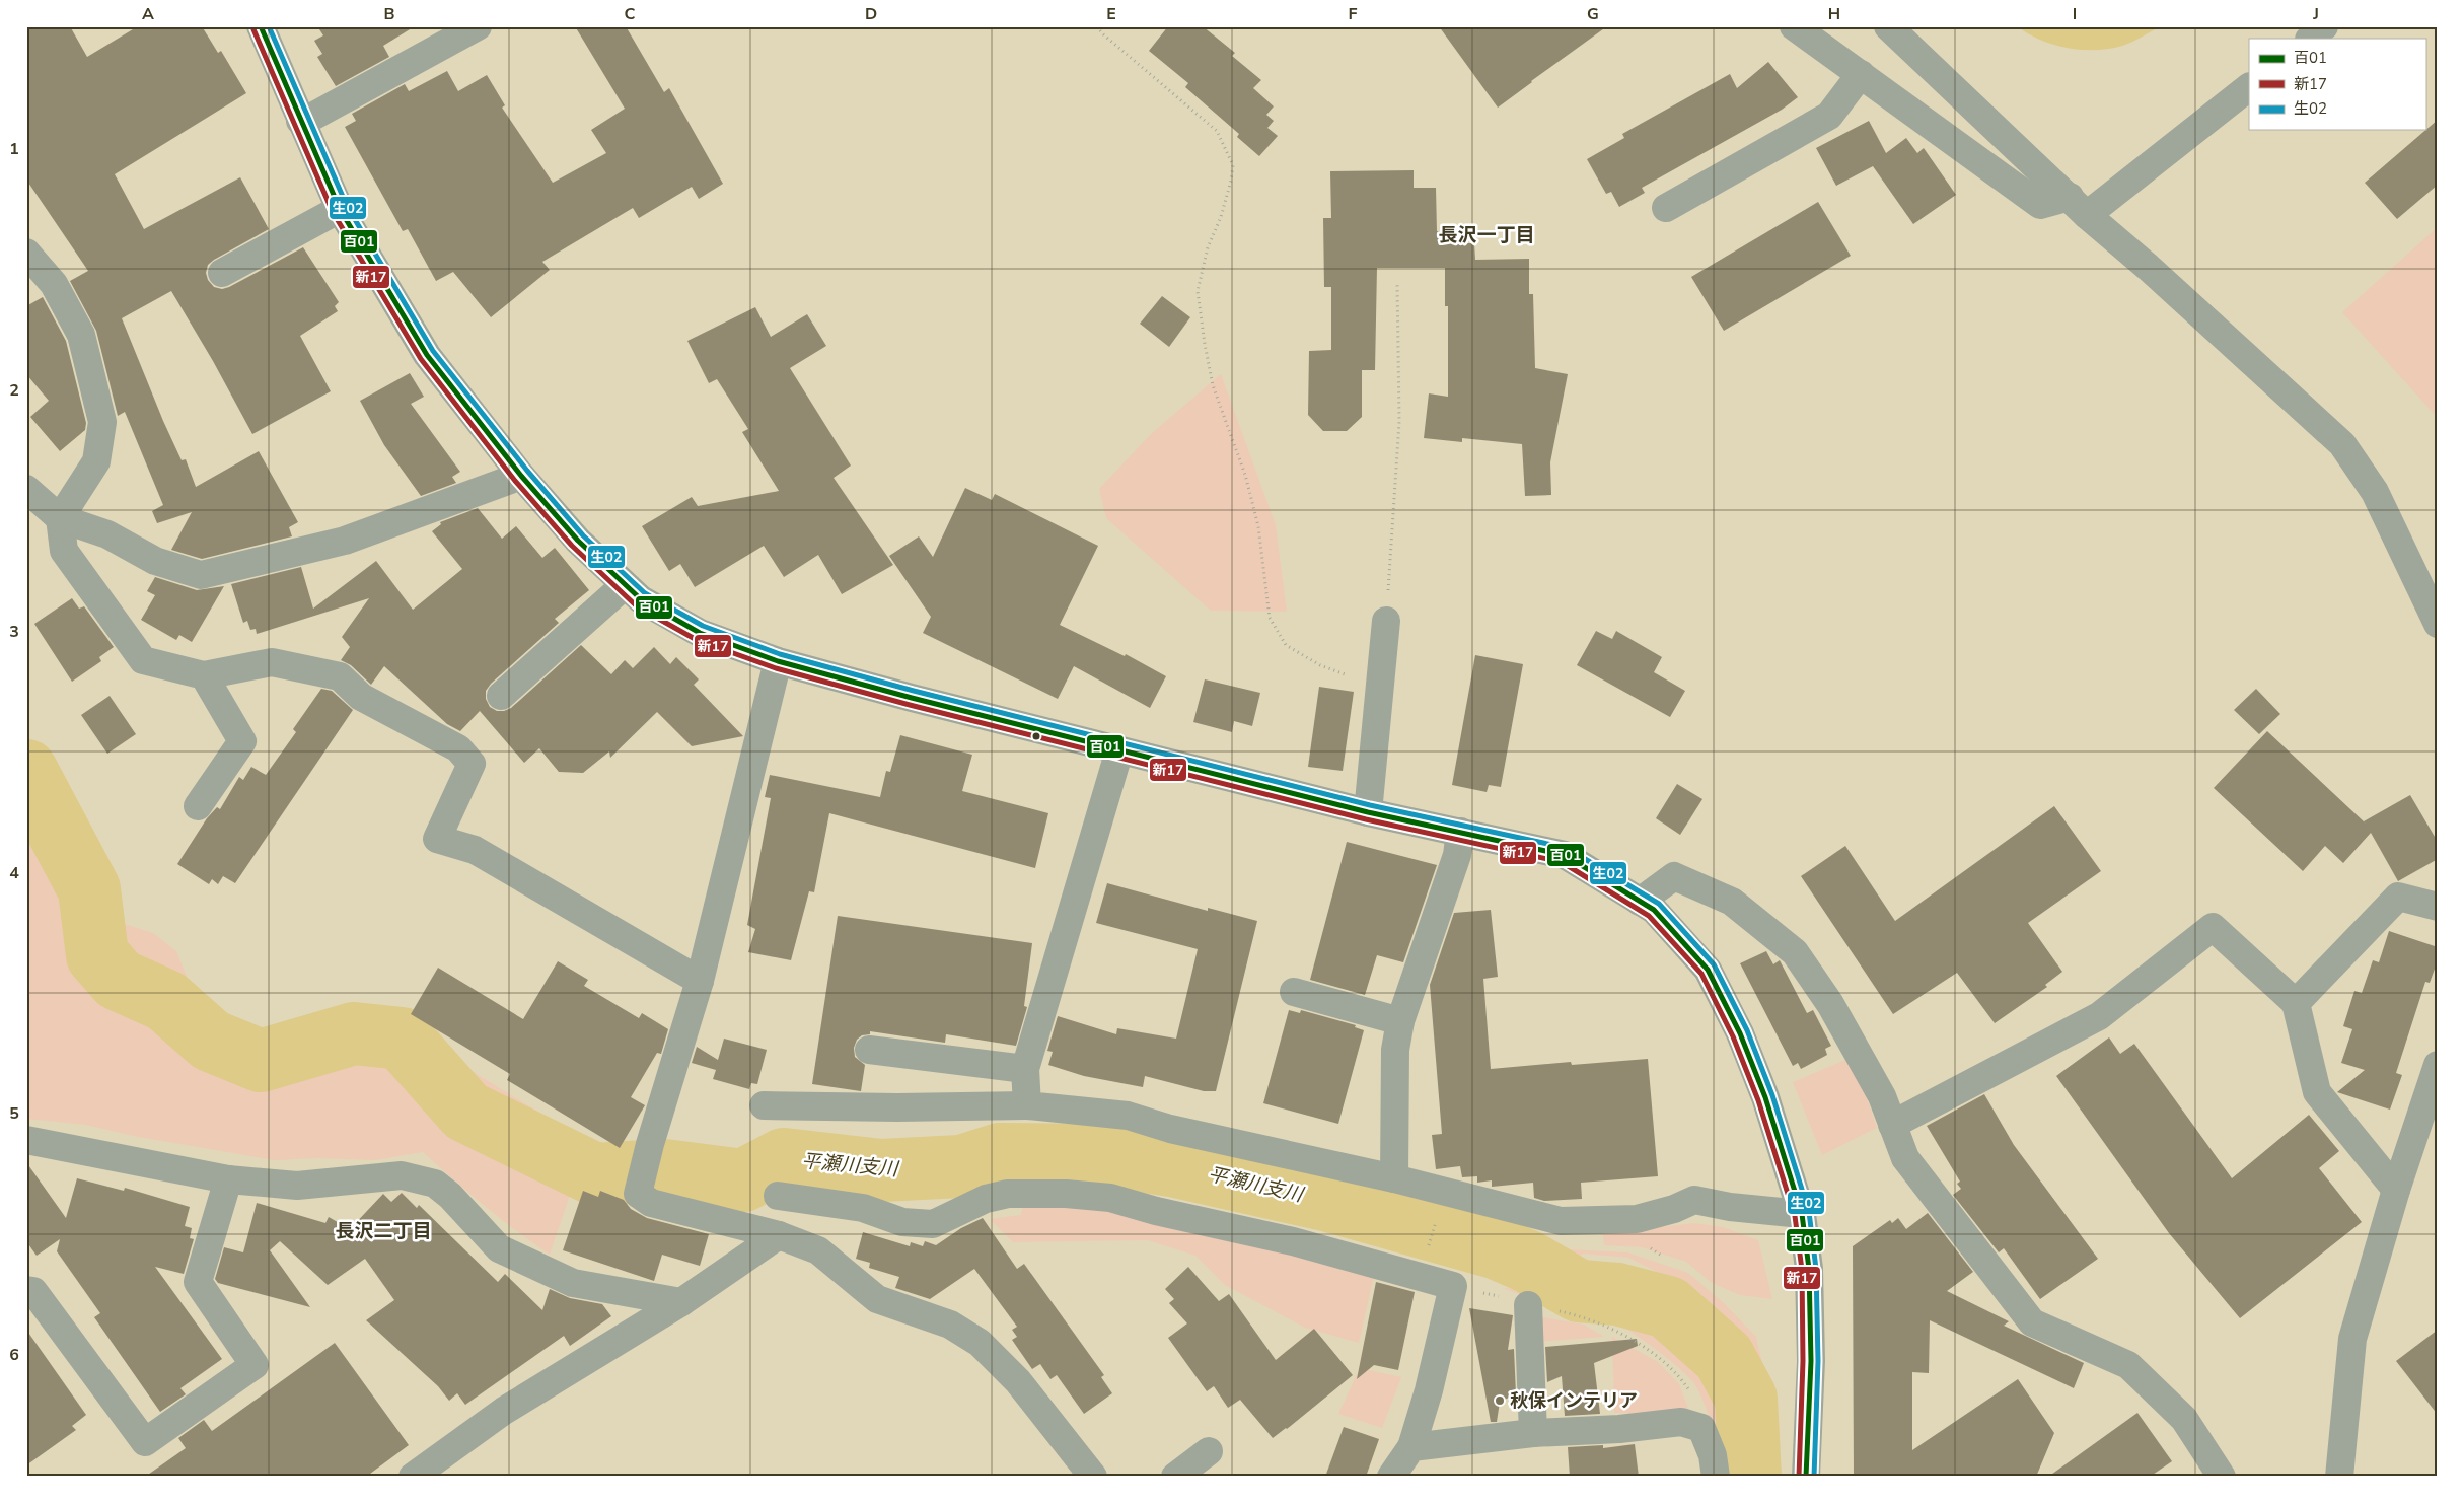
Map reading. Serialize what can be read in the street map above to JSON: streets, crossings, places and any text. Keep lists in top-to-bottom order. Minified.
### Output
{"districts":["長沢一丁目","長沢二丁目"],"water":["平瀬川支川"],"places":["秋保インテリア"],"lines":["transit line 百01","transit line 生02","transit line 新17"],"legend":["百01","新17","生02"],"grid":{"columns":["A","B","C","D","E","F","G","H","I","J"],"rows":["1","2","3","4","5","6"]}}
